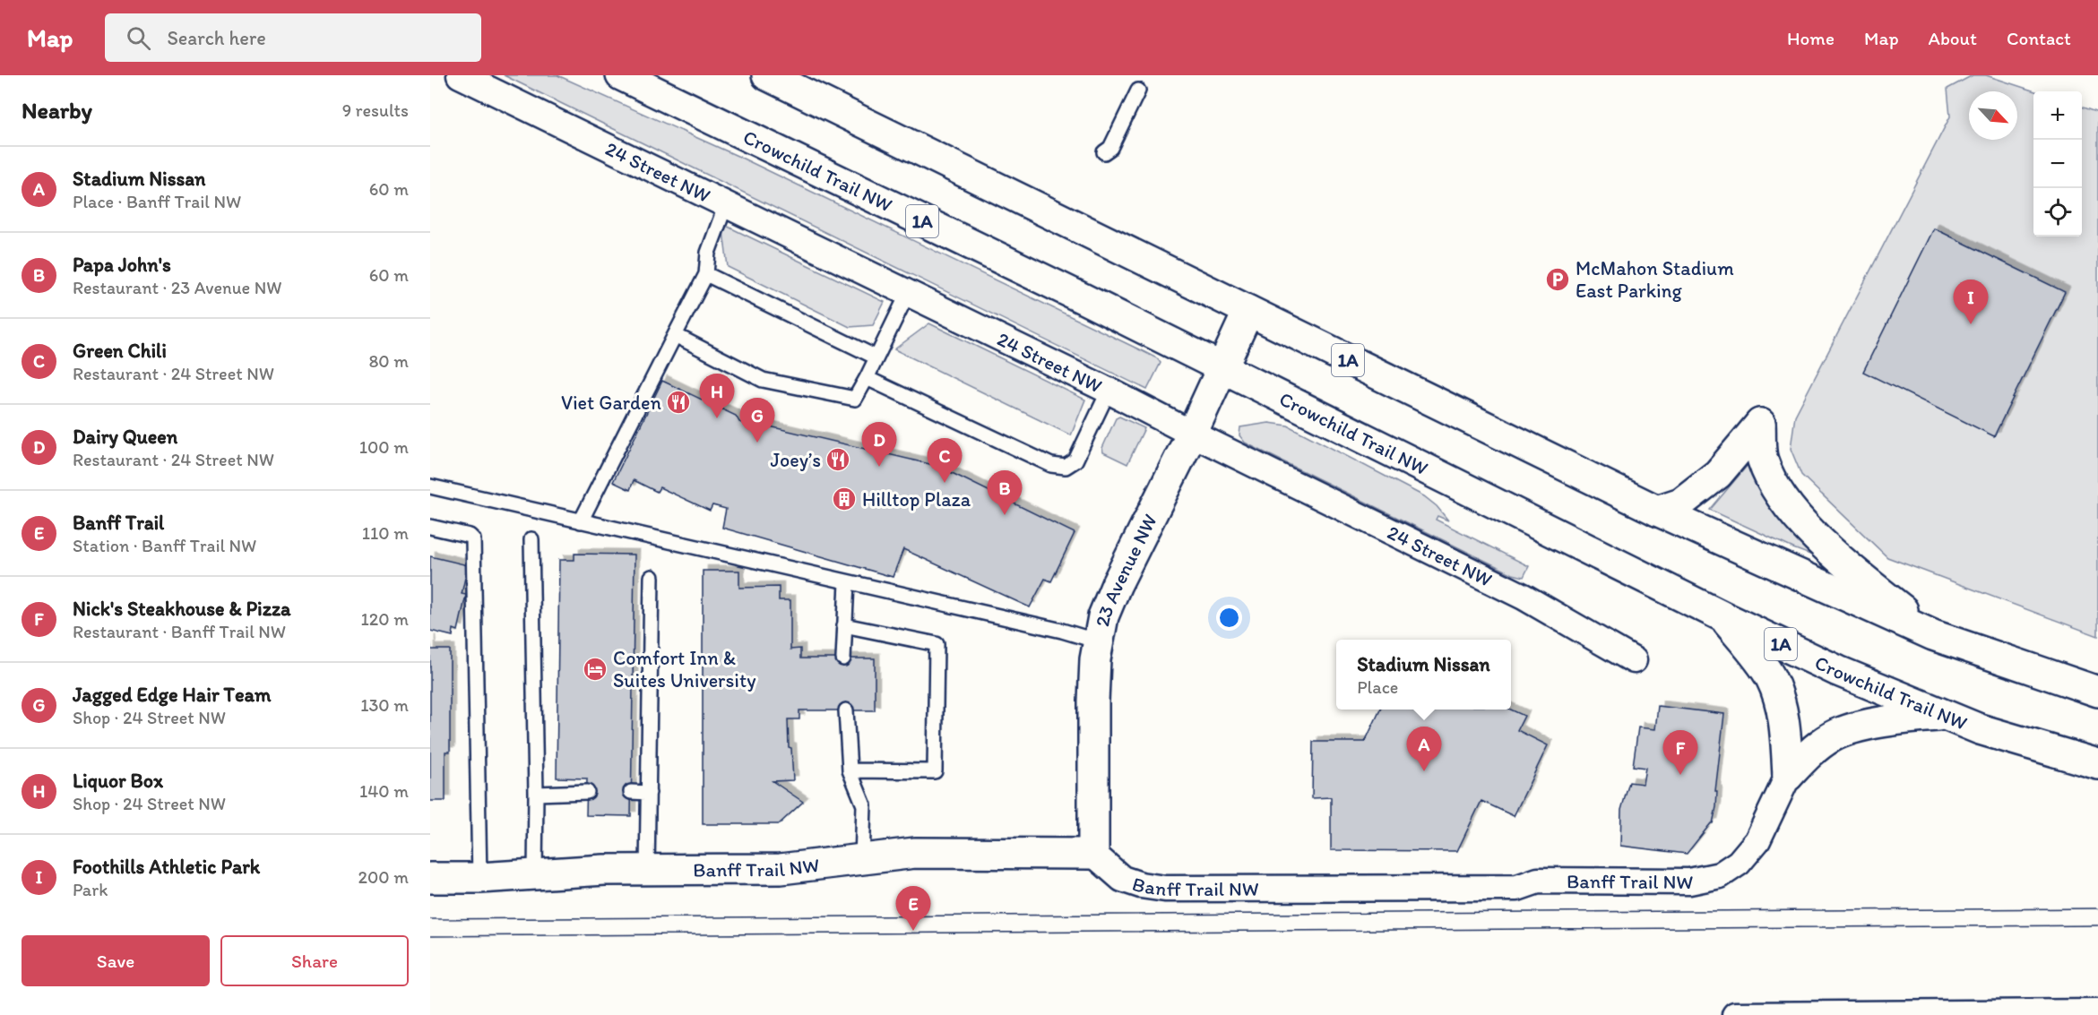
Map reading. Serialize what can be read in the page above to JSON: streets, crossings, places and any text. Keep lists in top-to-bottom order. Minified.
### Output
{"streets":{"main road":["Crowchild Trail NW","1A","23 Avenue NW","Banff Trail NW"],"street":["24 Street NW"]},"crossings":[["Crowchild Trail NW","23 Avenue NW"],["24 Street NW","23 Avenue NW"],["1A","23 Avenue NW"],["23 Avenue NW","Banff Trail NW"]],"places":{"parking":["McMahon Stadium East Parking"],"restaurant":["Viet Garden","Joey’s"],"building":["Hilltop Plaza"],"hotel":["Comfort Inn & Suites University"]},"north":"bottom right","page":{"header":"Map","search":"Search here","nav":["Home","Map","About","Contact"],"heading":["Nearby","9 results"],"map_buttons":["+","−"],"list":[{"mark":"A","name":"Stadium Nissan","note":"Place · Banff Trail NW","value":"60 m"},{"mark":"B","name":"Papa John's","note":"Restaurant · 23 Avenue NW","value":"60 m"},{"mark":"C","name":"Green Chili","note":"Restaurant · 24 Street NW","value":"80 m"},{"mark":"D","name":"Dairy Queen","note":"Restaurant · 24 Street NW","value":"100 m"},{"mark":"E","name":"Banff Trail","note":"Station · Banff Trail NW","value":"110 m"},{"mark":"F","name":"Nick's Steakhouse & Pizza","note":"Restaurant · Banff Trail NW","value":"120 m"},{"mark":"G","name":"Jagged Edge Hair Team","note":"Shop · 24 Street NW","value":"130 m"},{"mark":"H","name":"Liquor Box","note":"Shop · 24 Street NW","value":"140 m"},{"mark":"I","name":"Foothills Athletic Park","note":"Park","value":"200 m"}],"pins":["I","H","G","D","C","B","A","F","E"],"popup":["Stadium Nissan","Place"],"buttons":["Save","Share"]}}
